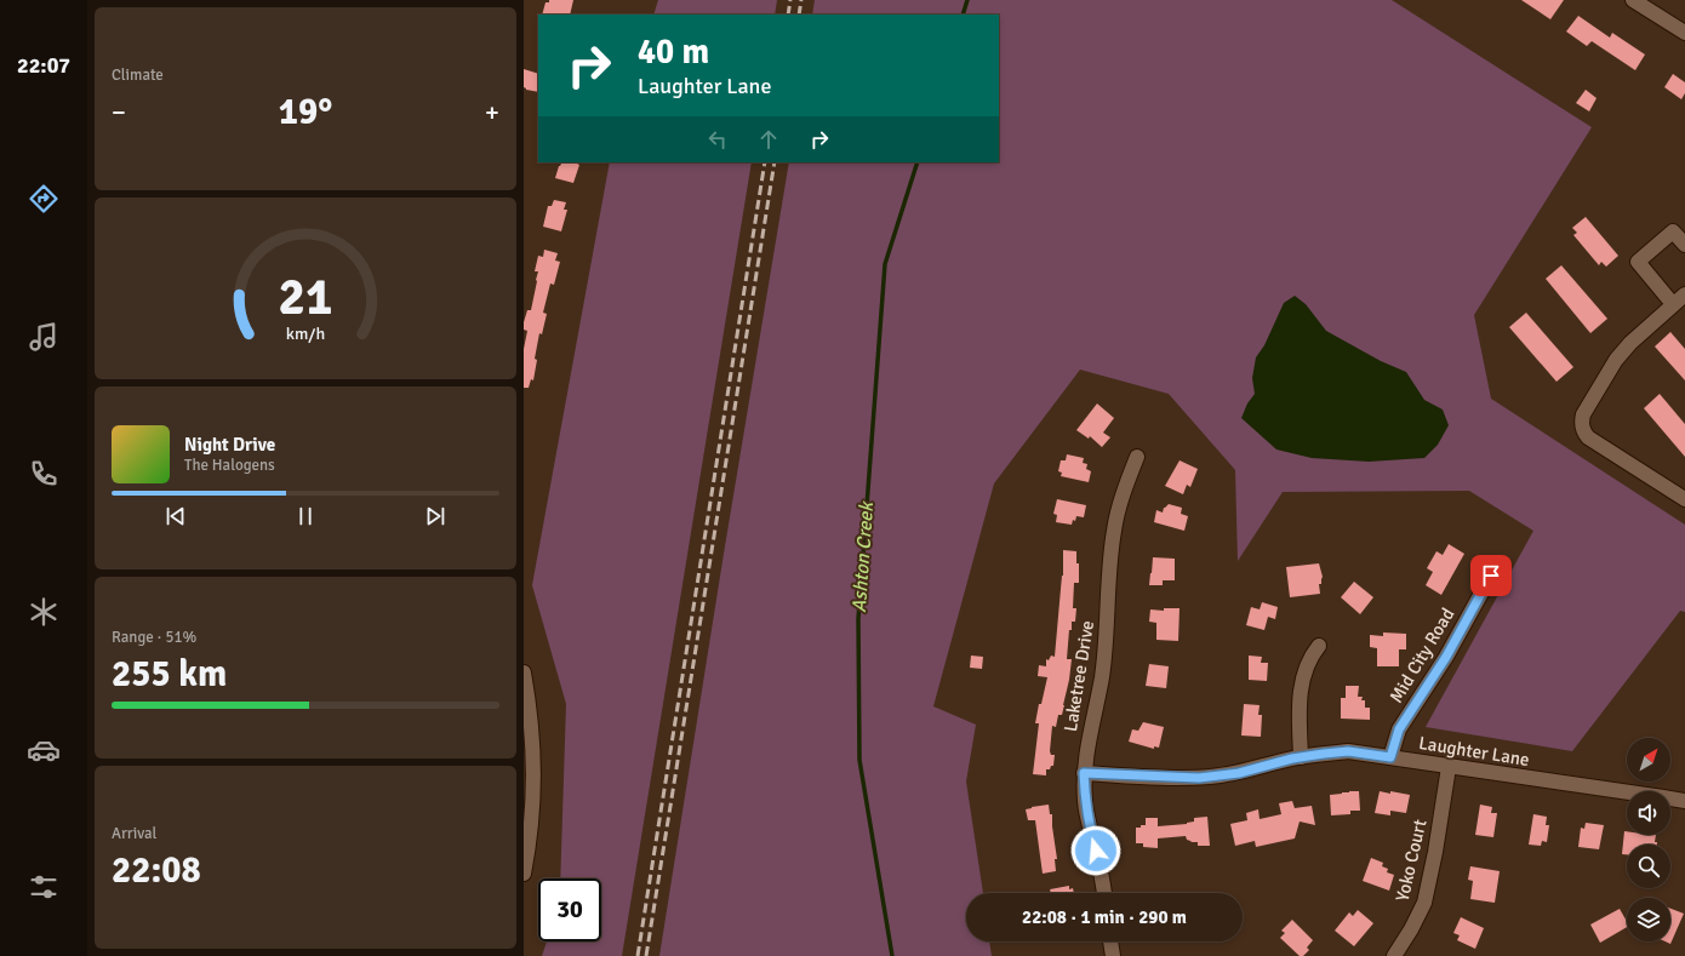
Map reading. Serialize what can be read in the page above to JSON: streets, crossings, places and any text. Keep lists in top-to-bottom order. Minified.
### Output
{"streets":{"street":["Mid City Road","Laketree Drive","Laughter Lane","Yoko Court"]},"crossings":[["Mid City Road","Laughter Lane"],["Laketree Drive","Laughter Lane"],["Laughter Lane","Yoko Court"]],"water":["Ashton Creek"],"north":"top right","page":{"tabs":"22:07","tile":["Climate",["Range · 51%","255 km"],["Arrival","22:08"]],"turn":["40 m","Laughter Lane"],"heat":["−","19°","+"],"song":["Night Drive","The Halogens"],"limit":"30","trip":"22:08 · 1 min · 290 m","gauge":["21","km/h"]}}
